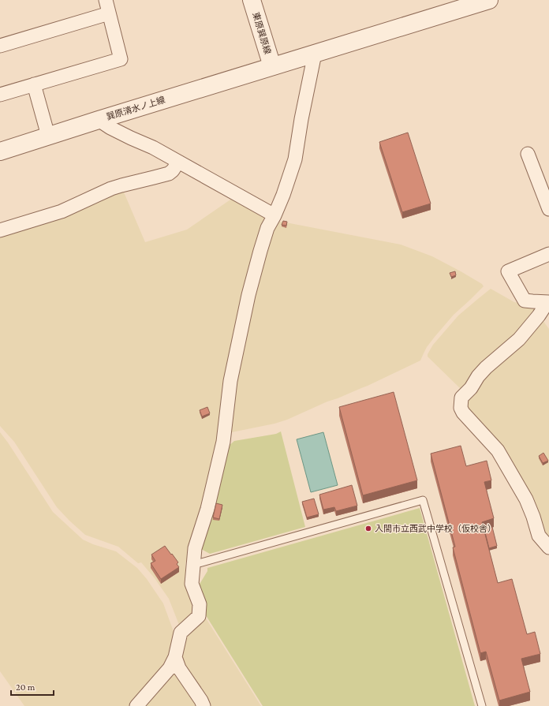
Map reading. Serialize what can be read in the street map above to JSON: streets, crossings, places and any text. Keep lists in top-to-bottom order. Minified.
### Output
{"streets":{"street":["東原巽原線","巽原清水ノ上線"]},"crossings":[["東原巽原線","巽原清水ノ上線"]],"places":["入間市立西武中学校（仮校舎）"],"scale_bar":"20 m"}
